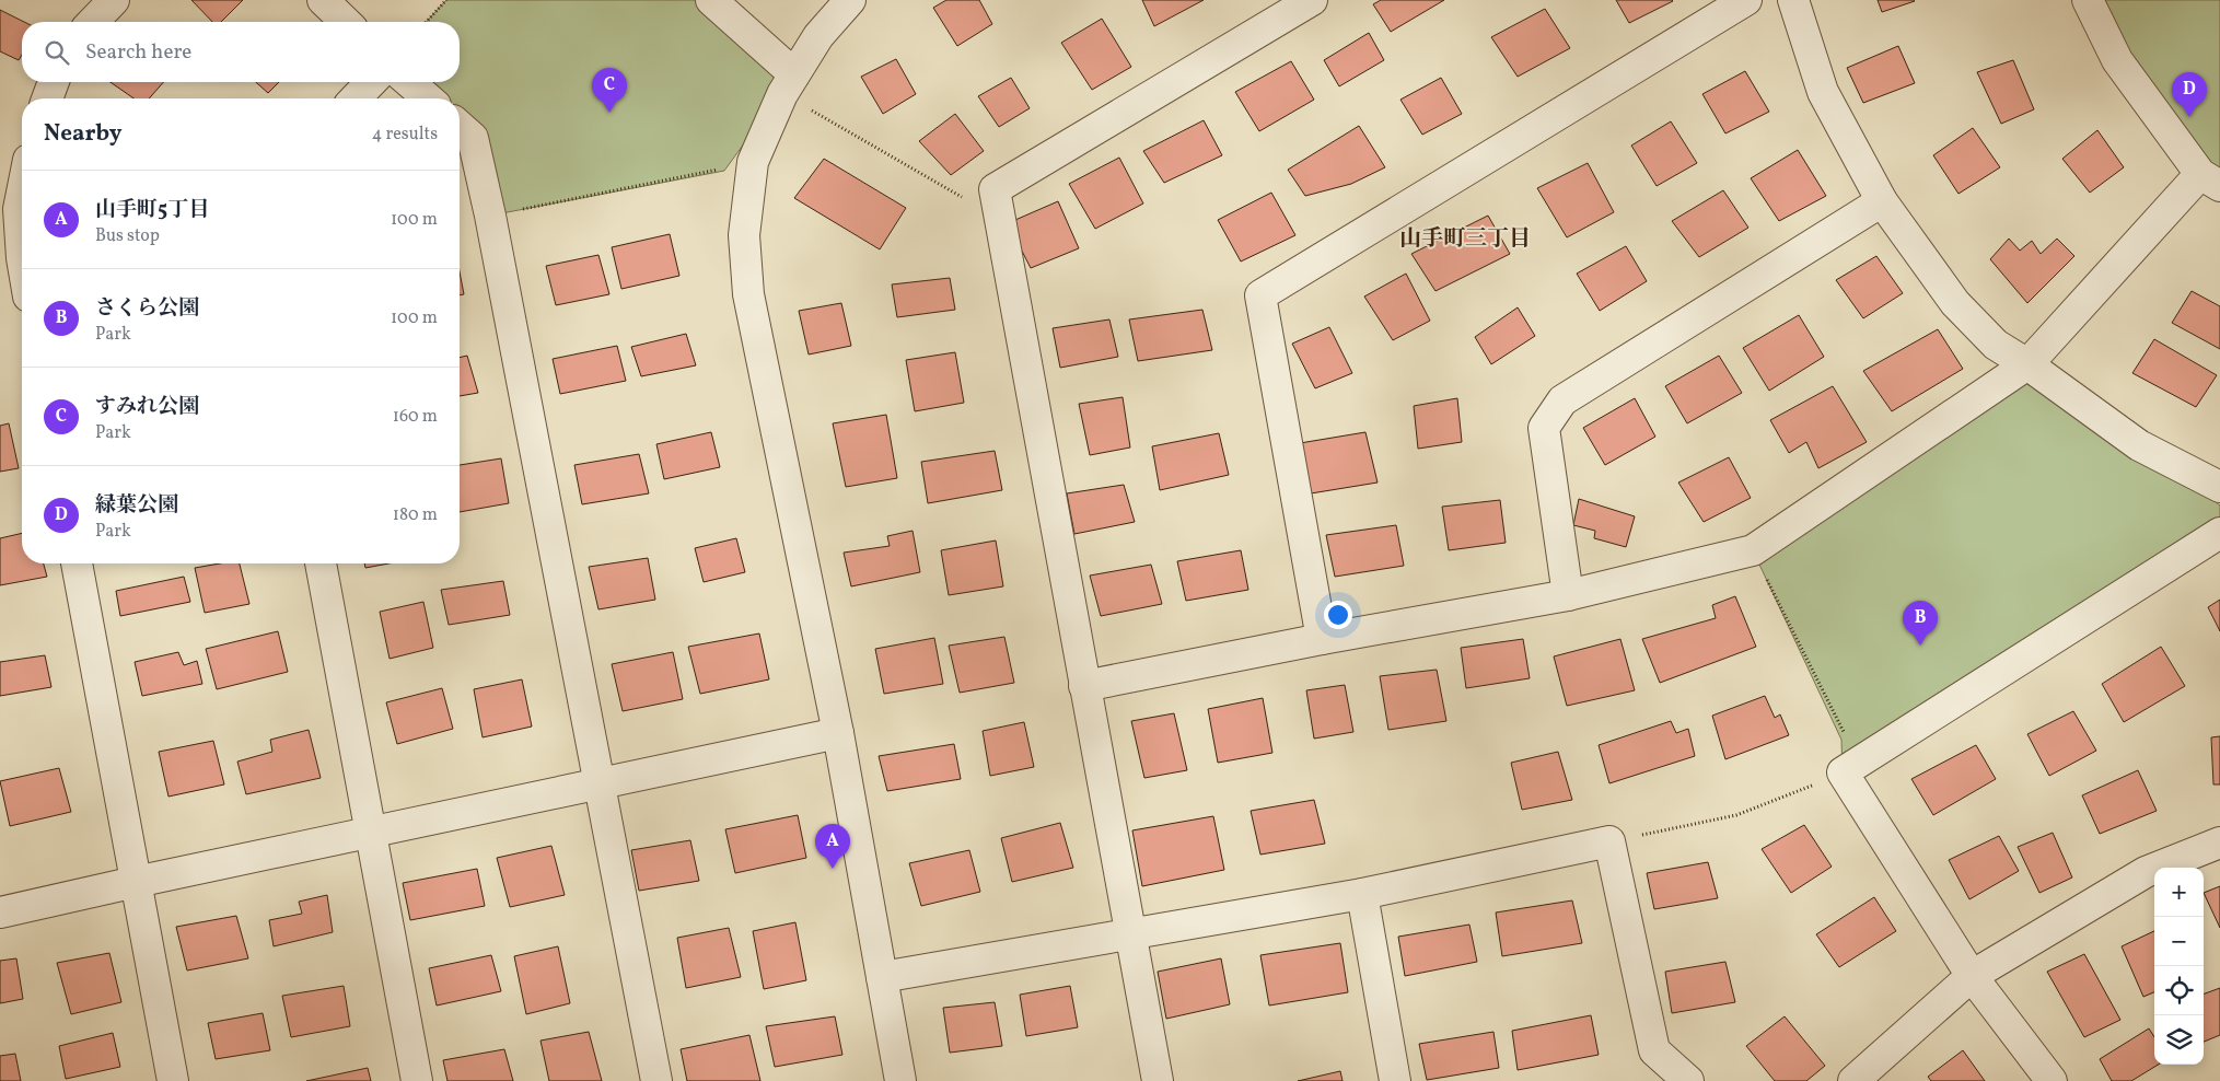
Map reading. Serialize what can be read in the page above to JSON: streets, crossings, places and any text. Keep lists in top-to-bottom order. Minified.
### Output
{"districts":["山手町三丁目"],"page":{"search":"Search here","pins":["C","D","B","A"],"heading":["Nearby","4 results"],"list":[{"mark":"A","name":"山手町5丁目","note":"Bus stop","value":"100 m"},{"mark":"B","name":"さくら公園","note":"Park","value":"100 m"},{"mark":"C","name":"すみれ公園","note":"Park","value":"160 m"},{"mark":"D","name":"緑葉公園","note":"Park","value":"180 m"}],"map_buttons":["+","−"]}}
